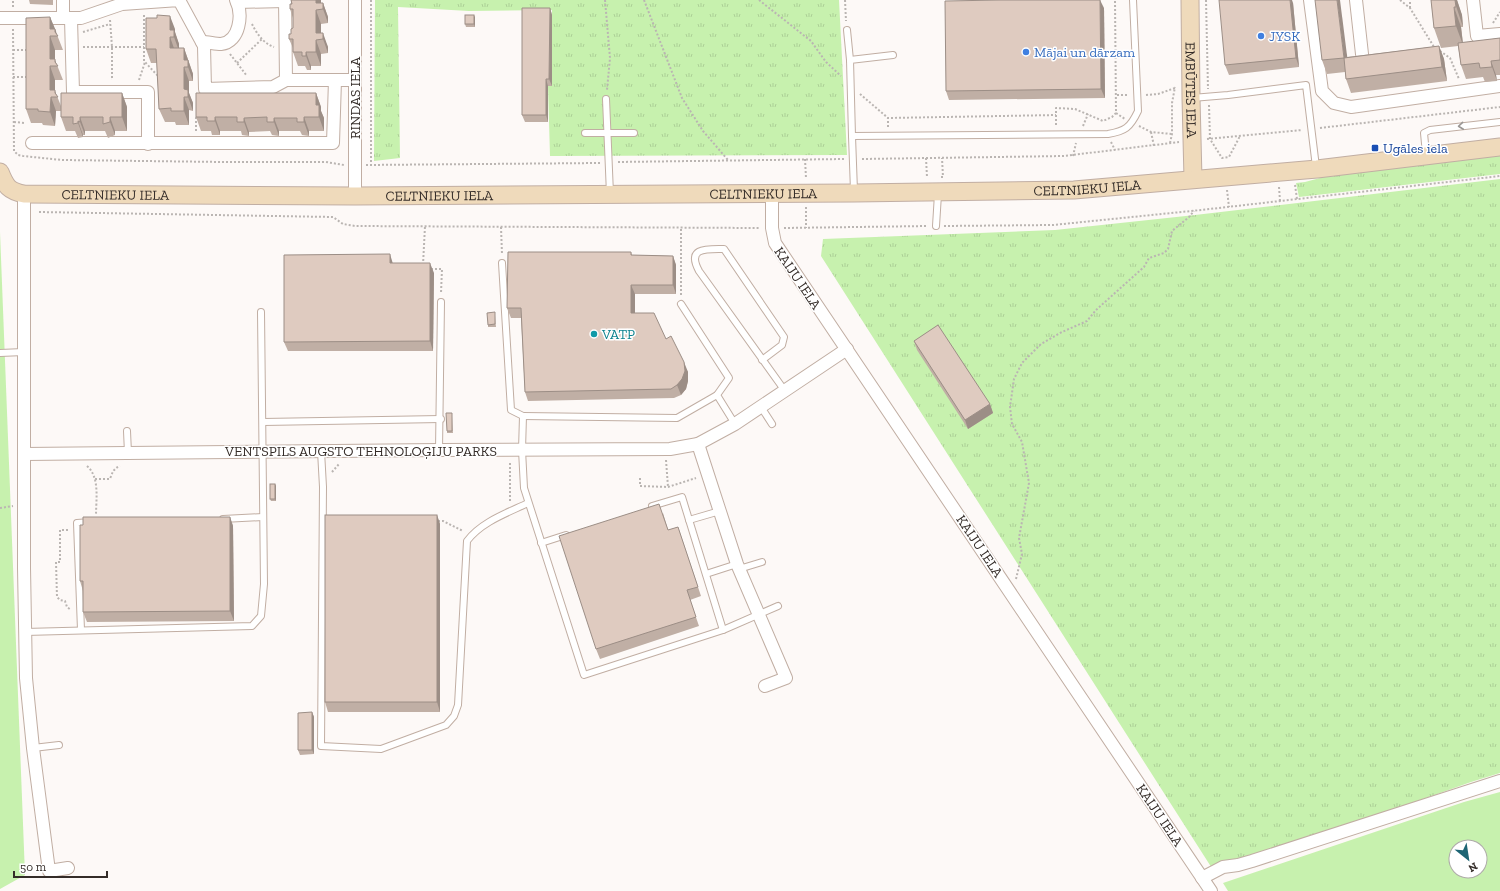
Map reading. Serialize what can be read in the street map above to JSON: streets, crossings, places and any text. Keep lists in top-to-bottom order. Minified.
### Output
{"streets":{"street":["EMBŪTES IELA","RINDAS IELA","CELTNIEKU IELA","KAIJU IELA","VENTSPILS AUGSTO TEHNOLOĢIJU PARKS"]},"crossings":[["EMBŪTES IELA","CELTNIEKU IELA"],["RINDAS IELA","CELTNIEKU IELA"],["CELTNIEKU IELA","KAIJU IELA"],["KAIJU IELA","VENTSPILS AUGSTO TEHNOLOĢIJU PARKS"]],"places":{"other":["JYSK","Mājai un dārzam","VATP"],"transit":["Ugāles iela"]},"scale_bar":"50 m","north":"bottom right"}
